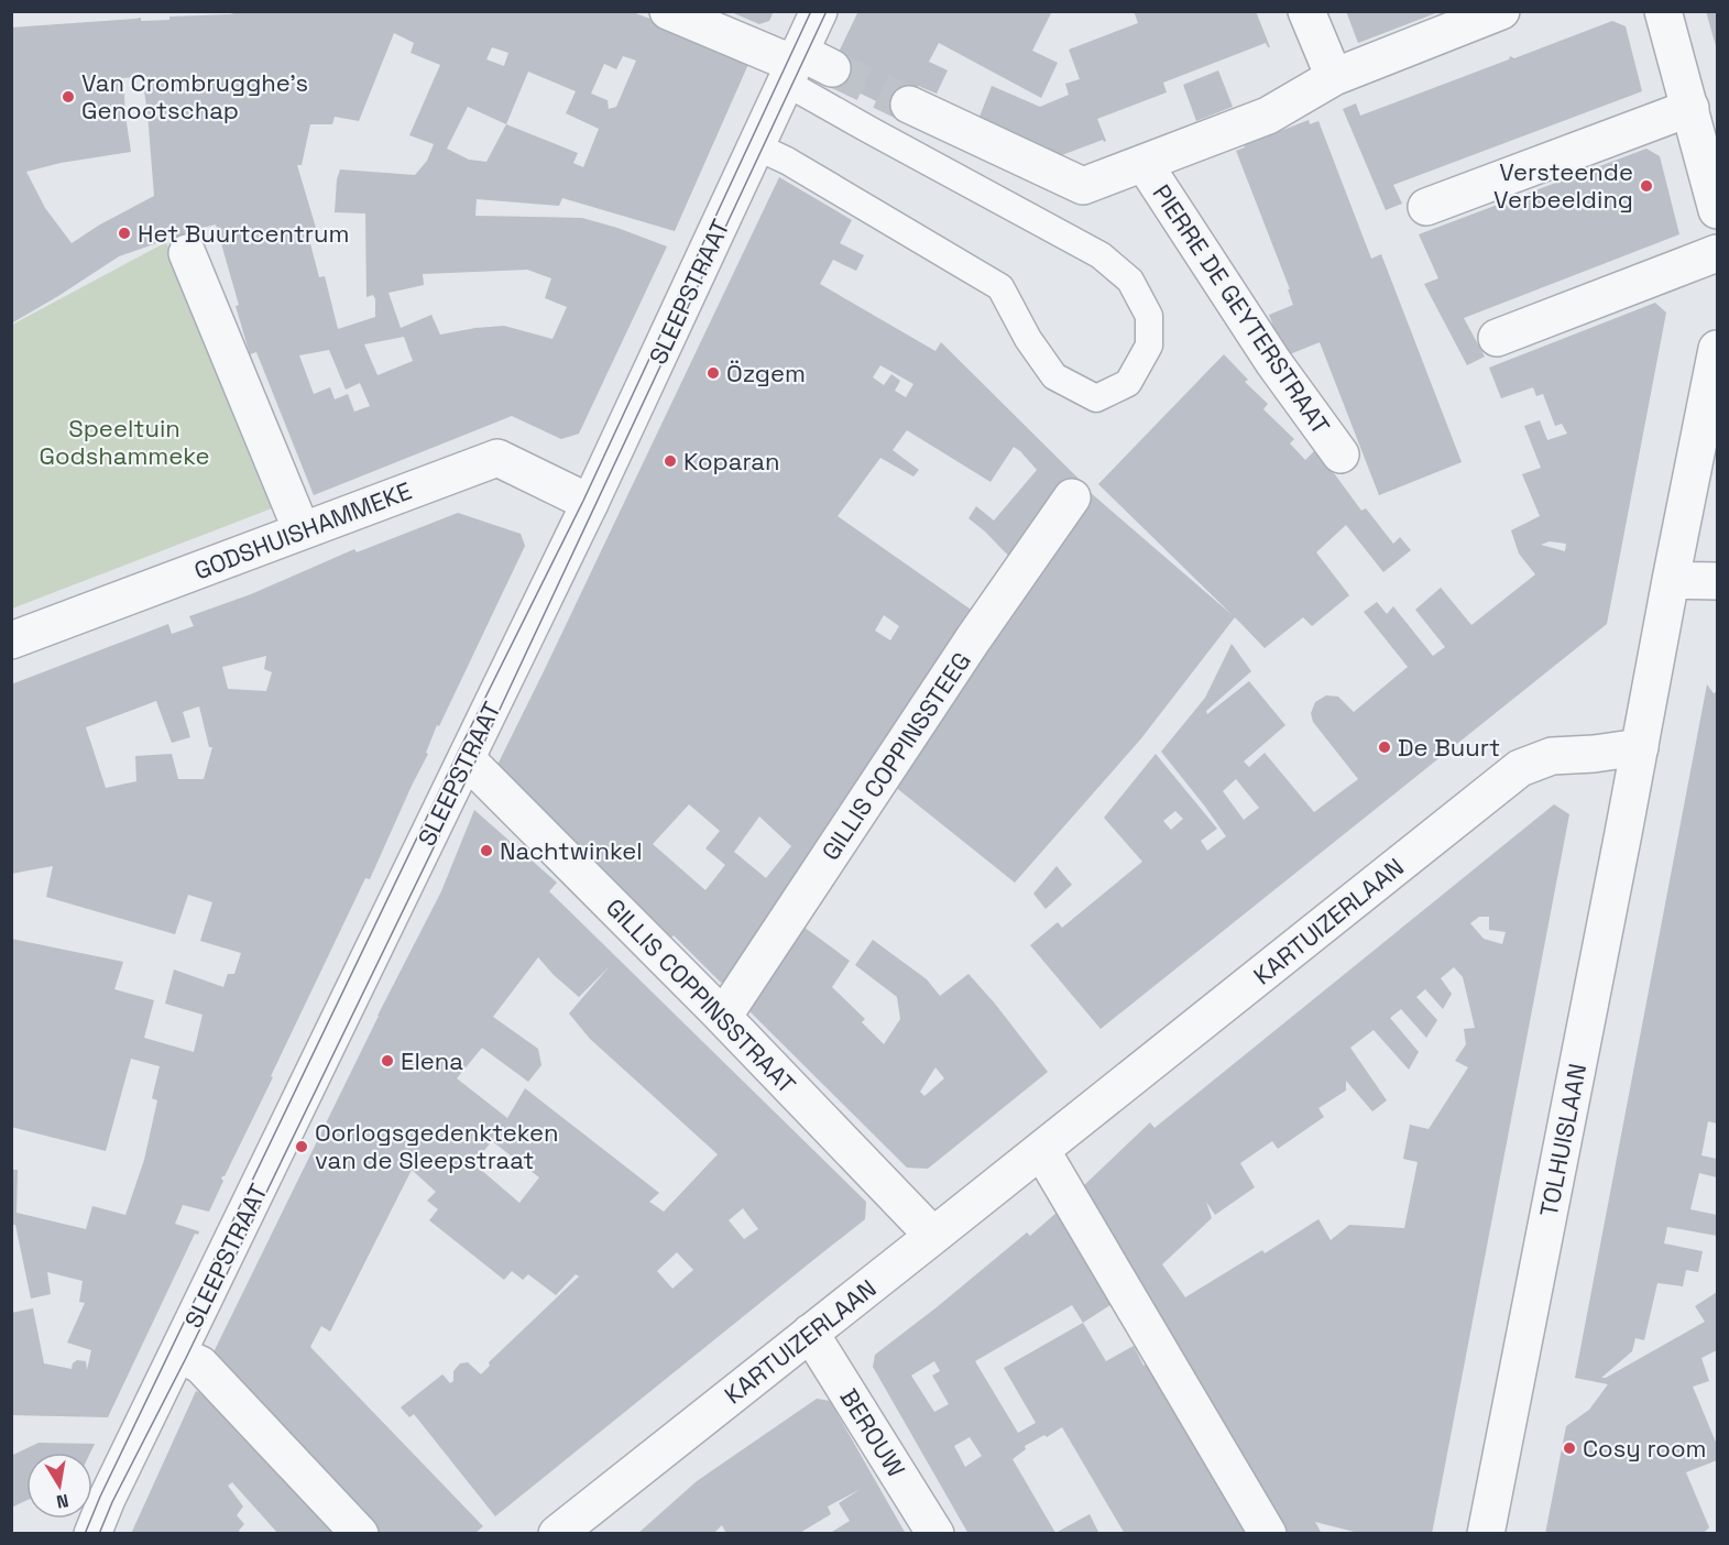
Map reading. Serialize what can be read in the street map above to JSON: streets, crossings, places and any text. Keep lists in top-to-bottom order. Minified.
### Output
{"streets":{"street":["SLEEPSTRAAT","PIERRE DE GEYTERSTRAAT","GODSHUISHAMMEKE","GILLIS COPPINSSTEEG","KARTUIZERLAAN","GILLIS COPPINSSTRAAT","TOLHUISLAAN","BEROUW"]},"crossings":[["SLEEPSTRAAT","GODSHUISHAMMEKE"],["SLEEPSTRAAT","GILLIS COPPINSSTRAAT"],["GILLIS COPPINSSTEEG","GILLIS COPPINSSTRAAT"],["KARTUIZERLAAN","GILLIS COPPINSSTRAAT"],["KARTUIZERLAAN","TOLHUISLAAN"],["KARTUIZERLAAN","BEROUW"]],"parks":["Speeltuin Godshammeke"],"places":["Van Crombrugghe's Genootschap","Versteende Verbeelding","Het Buurtcentrum","Özgem","Koparan","De Buurt","Nachtwinkel","Elena","Oorlogsgedenkteken van de Sleepstraat","Cosy room"],"north":"bottom"}
